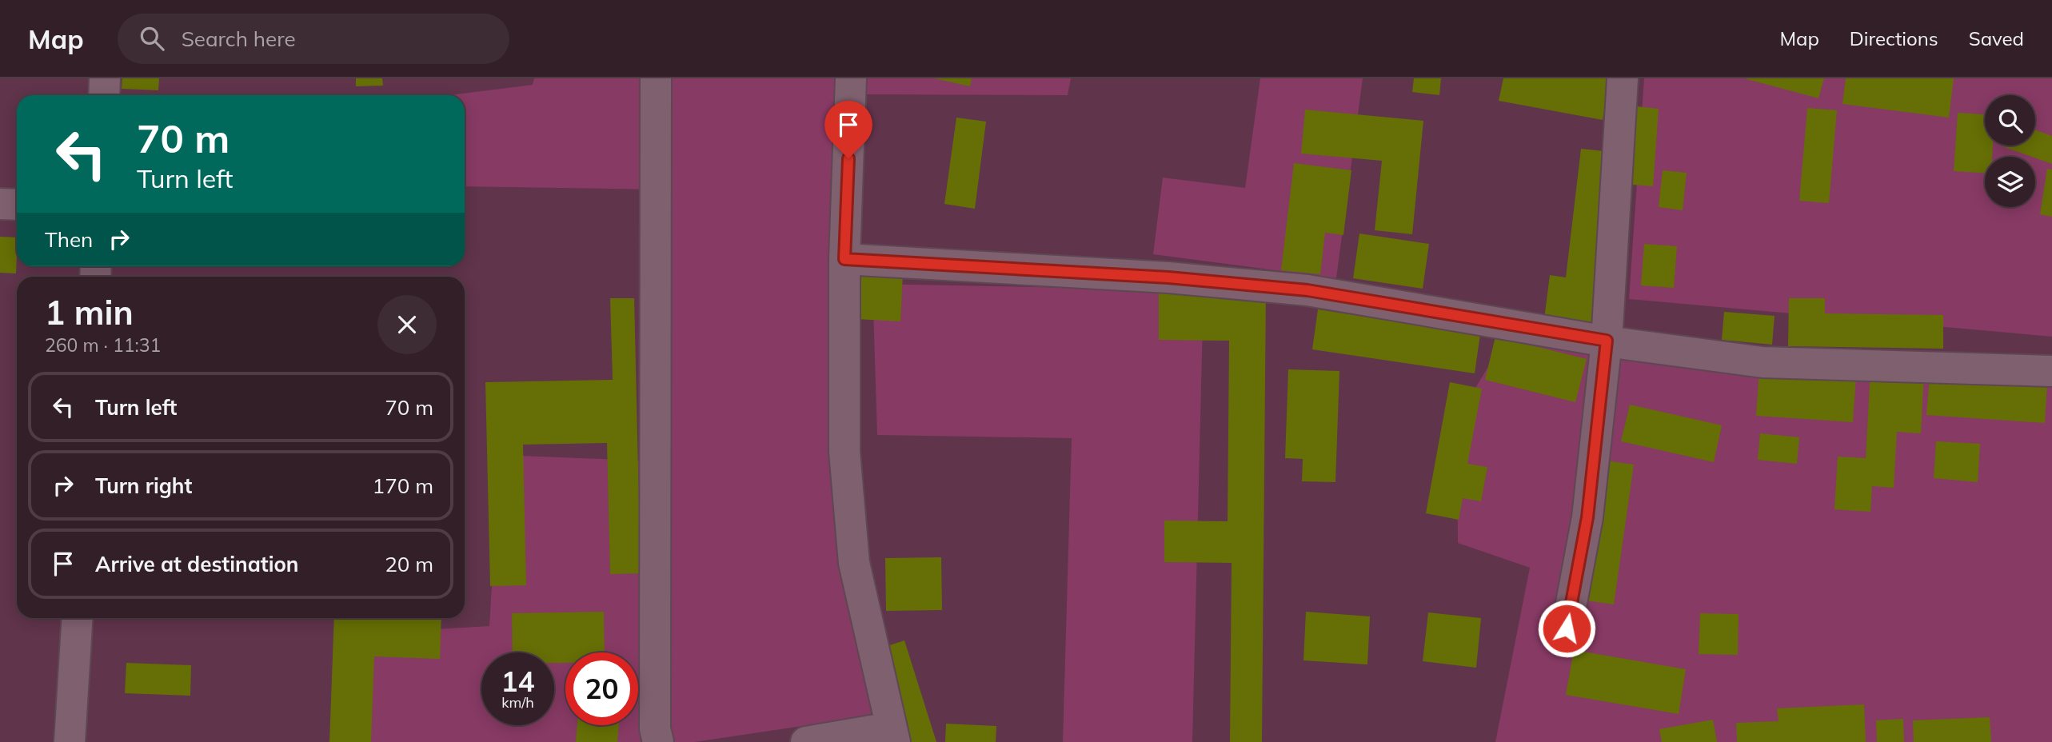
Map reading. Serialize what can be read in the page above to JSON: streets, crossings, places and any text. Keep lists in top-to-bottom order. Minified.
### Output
{"page":{"header":"Map","search":"Search here","nav":["Map","Directions","Saved"],"turn":["70 m","Turn left"],"then":"Then","heading":["1 min","260 m · 11:31"],"list":[{"name":"Turn left","value":"70 m"},{"name":"Turn right","value":"170 m"},{"name":"Arrive at destination","value":"20 m"}],"speed":"14 km/h","limit":"20"}}
